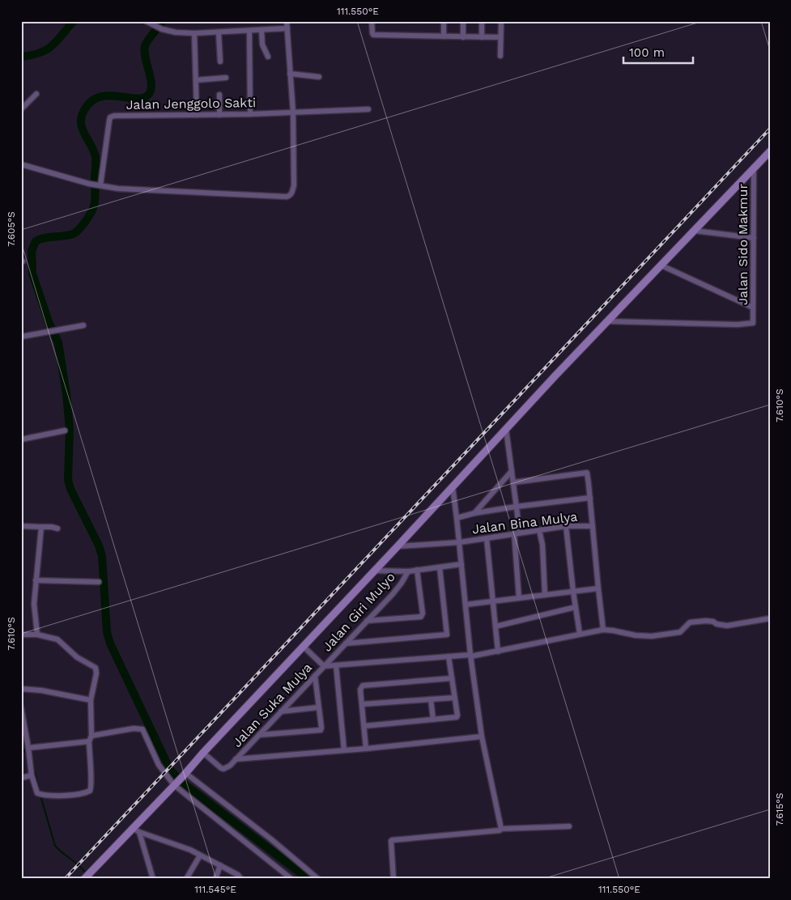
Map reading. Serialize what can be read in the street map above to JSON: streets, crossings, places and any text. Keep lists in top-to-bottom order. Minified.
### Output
{"streets":{"street":["Jalan Jenggolo Sakti","Jalan Sido Makmur","Jalan Bina Mulya","Jalan Giri Mulyo","Jalan Suka Mulya"]},"crossings":[["Jalan Giri Mulyo","Jalan Suka Mulya"]],"scale_bar":"100 m","coordinates":["111.550°E","7.605°S","7.610°S","7.615°S","111.545°E"]}
